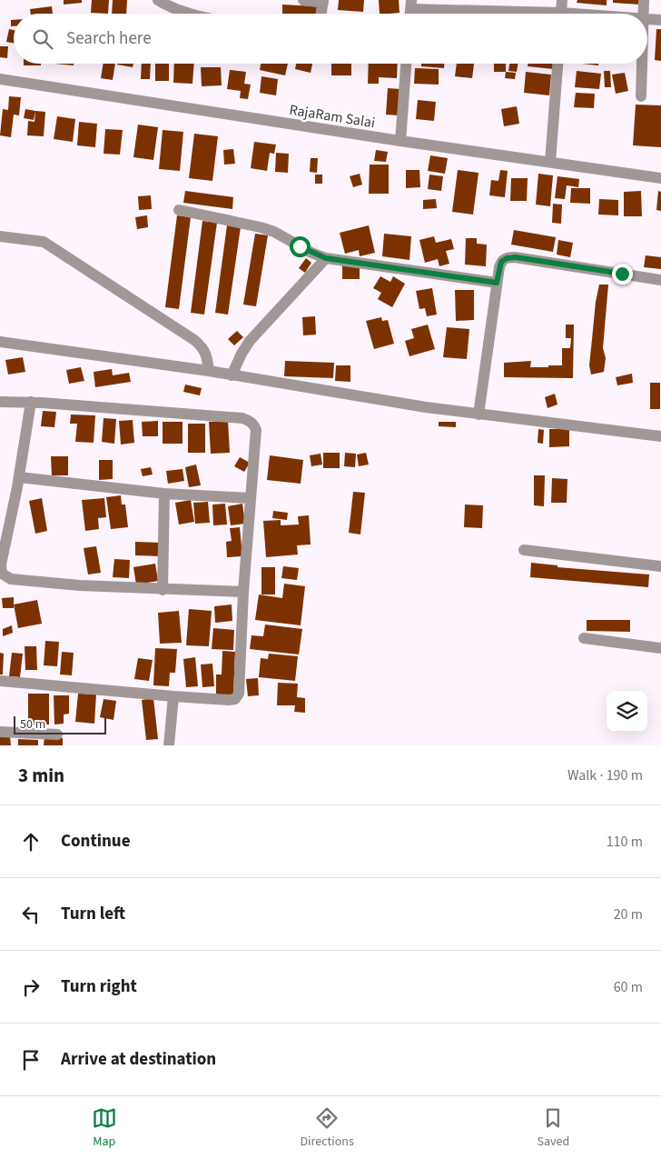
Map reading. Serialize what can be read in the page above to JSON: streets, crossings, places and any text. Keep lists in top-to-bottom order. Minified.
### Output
{"streets":{"street":["RajaRam Salai"]},"scale_bar":"50 m","page":{"search":"Search here","scale":"50 m","heading":["3 min","Walk · 190 m"],"list":[["Continue","110 m"],["Turn left","20 m"],["Turn right","60 m"],"Arrive at destination"],"nav":["Map","Directions","Saved"]}}
